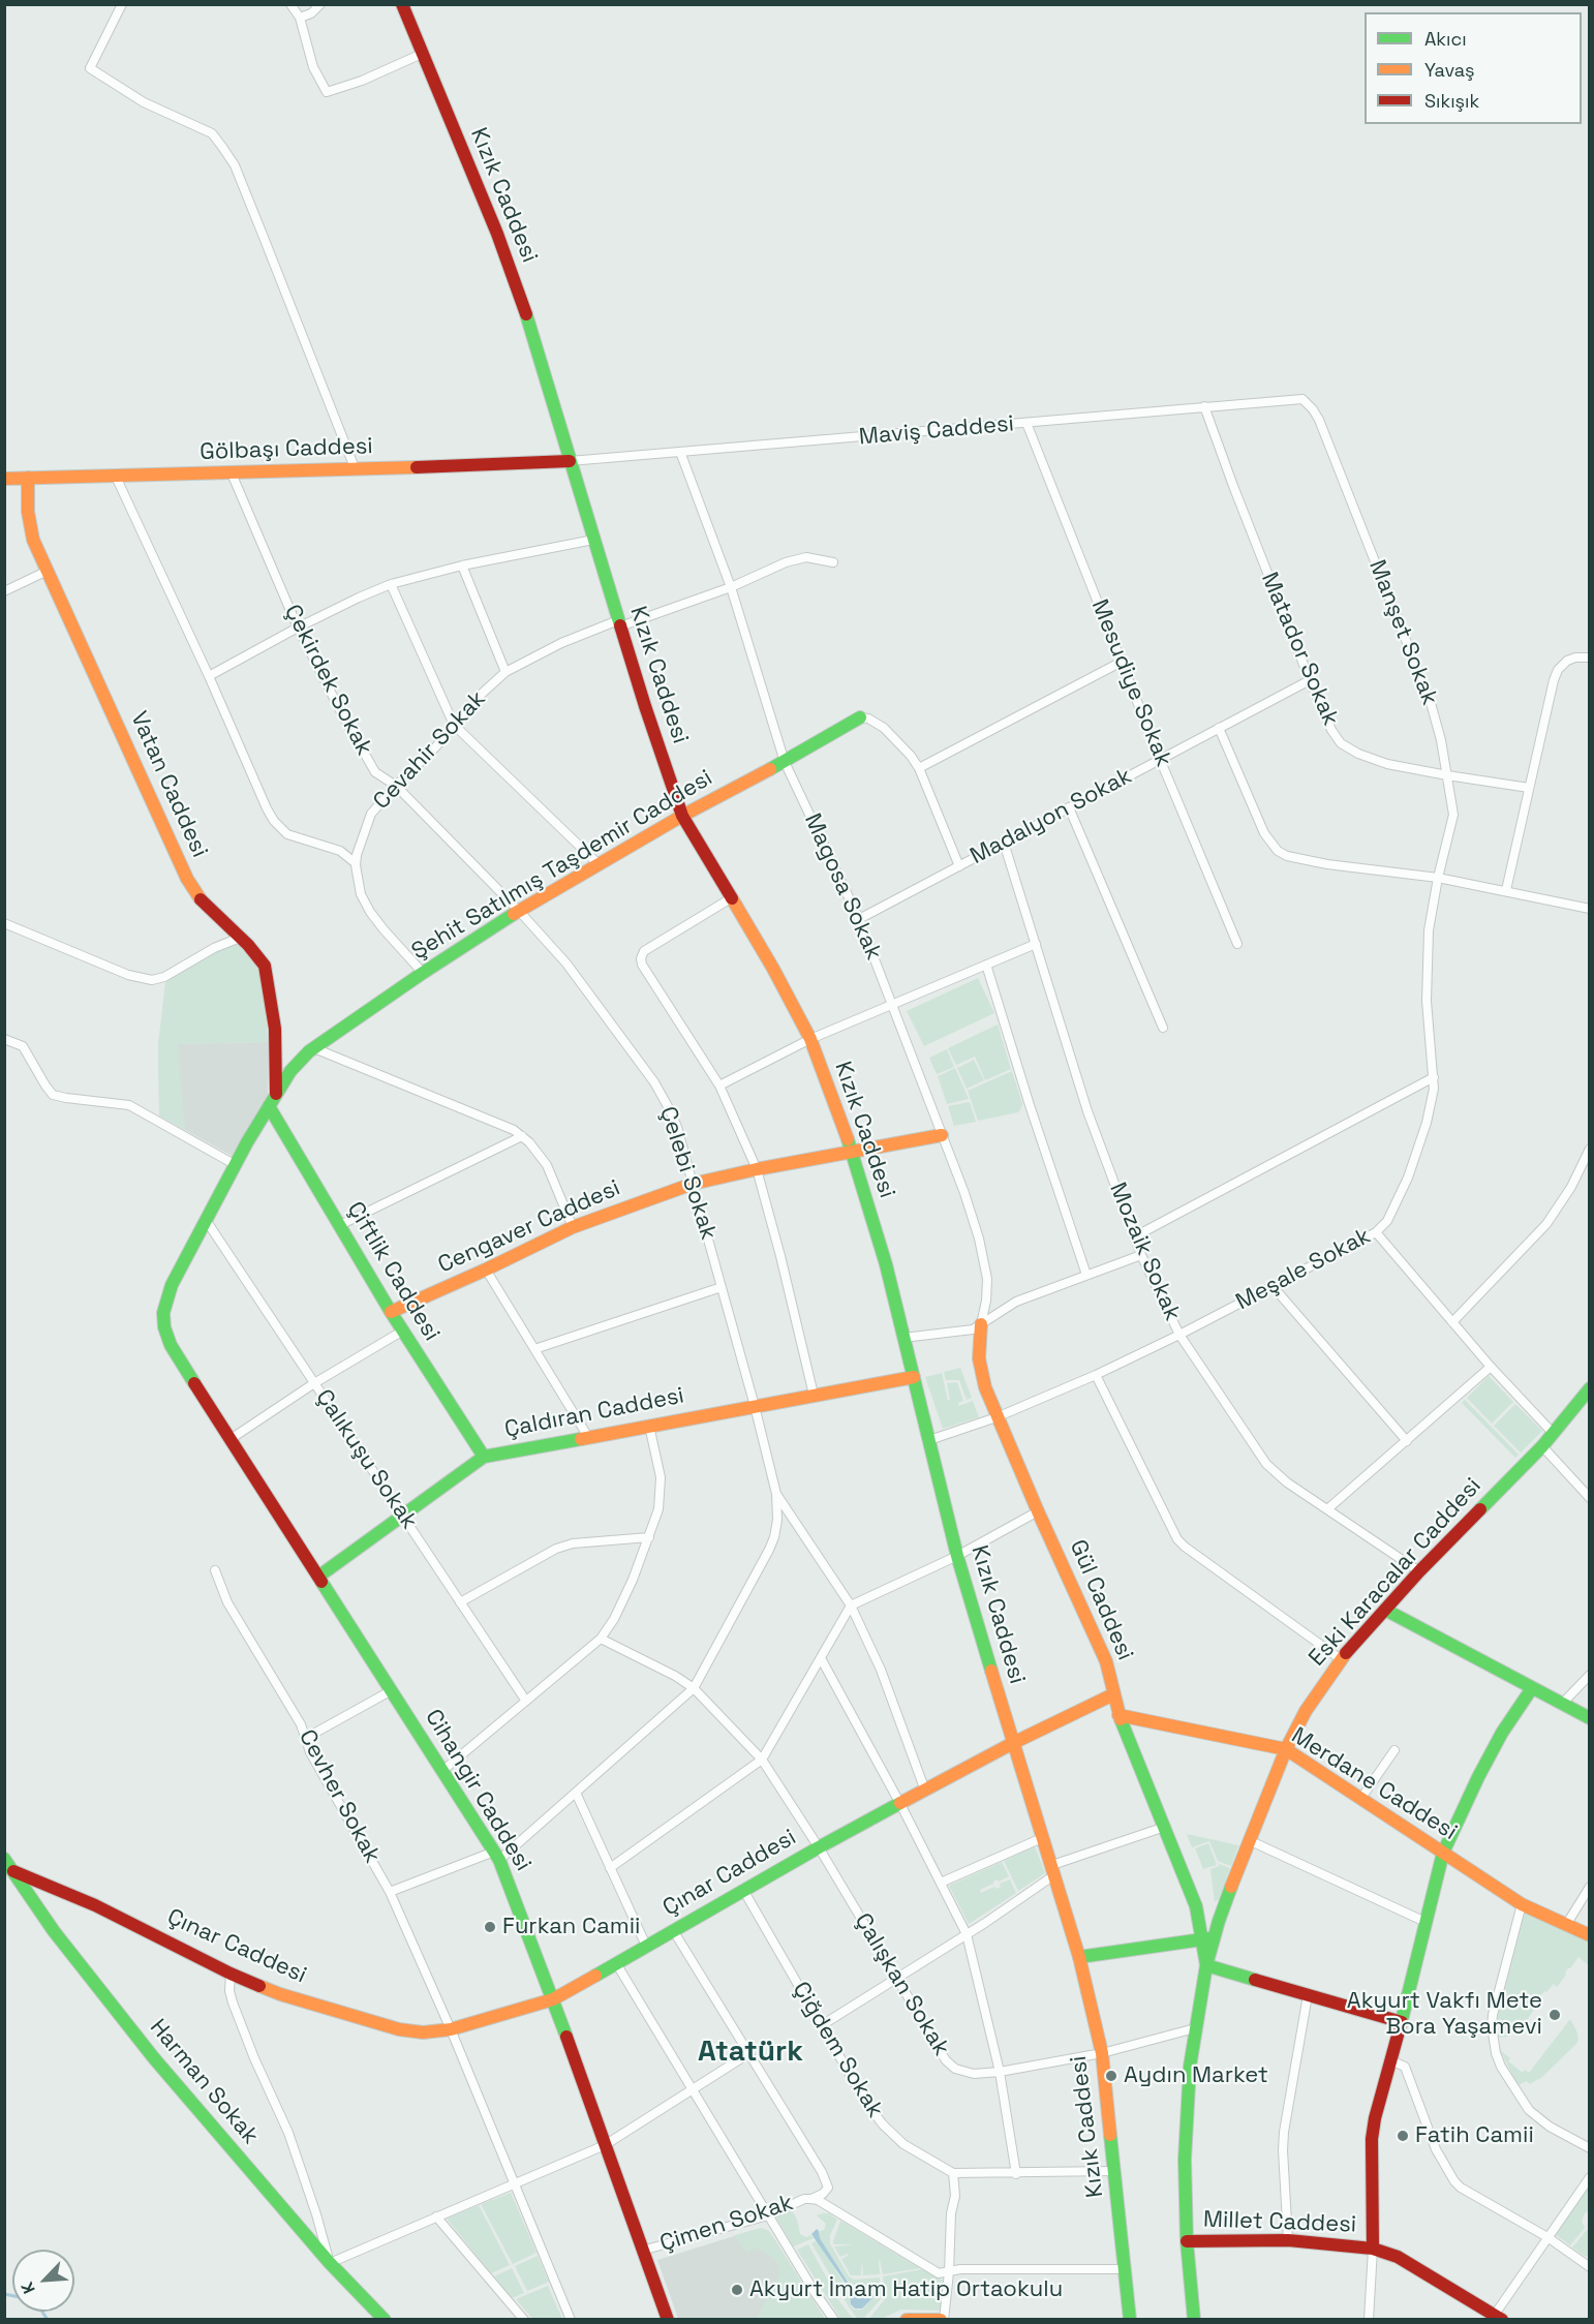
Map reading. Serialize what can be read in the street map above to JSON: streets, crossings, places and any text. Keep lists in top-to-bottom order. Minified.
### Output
{"streets":{"street":["Kızık Caddesi","Maviş Caddesi","Gölbaşı Caddesi","Manşet Sokak","Matador Sokak","Çekirdek Sokak","Mesudiye Sokak","Cevahir Sokak","Vatan Caddesi","Madalyon Sokak","Şehit Satılmış Taşdemir Caddesi","Magosa Sokak","Çelebi Sokak","Cengaver Caddesi","Mozaik Sokak","Meşale Sokak","Çiftlik Caddesi","Çaldıran Caddesi","Çalıkuşu Sokak","Eski Karacalar Caddesi","Gül Caddesi","Merdane Caddesi","Cihangir Caddesi","Cevher Sokak","Çınar Caddesi","Çalışkan Sokak","Çiğdem Sokak","Harman Sokak","Millet Caddesi","Çimen Sokak"]},"crossings":[["Kızık Caddesi","Maviş Caddesi"],["Kızık Caddesi","Gölbaşı Caddesi"],["Kızık Caddesi","Cevahir Sokak"],["Kızık Caddesi","Şehit Satılmış Taşdemir Caddesi"],["Kızık Caddesi","Cengaver Caddesi"],["Kızık Caddesi","Meşale Sokak"],["Kızık Caddesi","Çaldıran Caddesi"],["Kızık Caddesi","Çınar Caddesi"],["Kızık Caddesi","Çalışkan Sokak"],["Kızık Caddesi","Çiğdem Sokak"],["Kızık Caddesi","Çimen Sokak"],["Maviş Caddesi","Gölbaşı Caddesi"],["Maviş Caddesi","Manşet Sokak"],["Maviş Caddesi","Matador Sokak"],["Maviş Caddesi","Mesudiye Sokak"],["Maviş Caddesi","Magosa Sokak"],["Gölbaşı Caddesi","Çekirdek Sokak"],["Gölbaşı Caddesi","Vatan Caddesi"],["Manşet Sokak","Matador Sokak"],["Manşet Sokak","Meşale Sokak"],["Matador Sokak","Madalyon Sokak"],["Çekirdek Sokak","Cevahir Sokak"],["Çekirdek Sokak","Şehit Satılmış Taşdemir Caddesi"],["Çekirdek Sokak","Çelebi Sokak"],["Mesudiye Sokak","Madalyon Sokak"],["Cevahir Sokak","Şehit Satılmış Taşdemir Caddesi"],["Cevahir Sokak","Magosa Sokak"],["Vatan Caddesi","Şehit Satılmış Taşdemir Caddesi"],["Madalyon Sokak","Magosa Sokak"],["Madalyon Sokak","Mozaik Sokak"],["Şehit Satılmış Taşdemir Caddesi","Magosa Sokak"],["Şehit Satılmış Taşdemir Caddesi","Çelebi Sokak"],["Şehit Satılmış Taşdemir Caddesi","Çiftlik Caddesi"],["Şehit Satılmış Taşdemir Caddesi","Çalıkuşu Sokak"],["Şehit Satılmış Taşdemir Caddesi","Cihangir Caddesi"],["Magosa Sokak","Cengaver Caddesi"],["Magosa Sokak","Gül Caddesi"],["Çelebi Sokak","Cengaver Caddesi"],["Çelebi Sokak","Çaldıran Caddesi"],["Cengaver Caddesi","Çiftlik Caddesi"],["Mozaik Sokak","Meşale Sokak"],["Mozaik Sokak","Eski Karacalar Caddesi"],["Meşale Sokak","Gül Caddesi"],["Çiftlik Caddesi","Çaldıran Caddesi"],["Çaldıran Caddesi","Çalıkuşu Sokak"],["Çaldıran Caddesi","Cihangir Caddesi"],["Eski Karacalar Caddesi","Gül Caddesi"],["Eski Karacalar Caddesi","Merdane Caddesi"],["Eski Karacalar Caddesi","Çalışkan Sokak"],["Eski Karacalar Caddesi","Millet Caddesi"],["Gül Caddesi","Merdane Caddesi"],["Gül Caddesi","Çınar Caddesi"],["Cihangir Caddesi","Çınar Caddesi"],["Cihangir Caddesi","Çimen Sokak"],["Cevher Sokak","Çınar Caddesi"],["Çınar Caddesi","Çalışkan Sokak"],["Çınar Caddesi","Çiğdem Sokak"],["Çınar Caddesi","Harman Sokak"]],"districts":["Atatürk"],"places":["Furkan Camii","Akyurt Vakfı Mete Bora Yaşamevi","Aydın Market","Fatih Camii","Akyurt İmam Hatip Ortaokulu"],"legend":["Akıcı","Yavaş","Sıkışık"],"north":"bottom left"}
